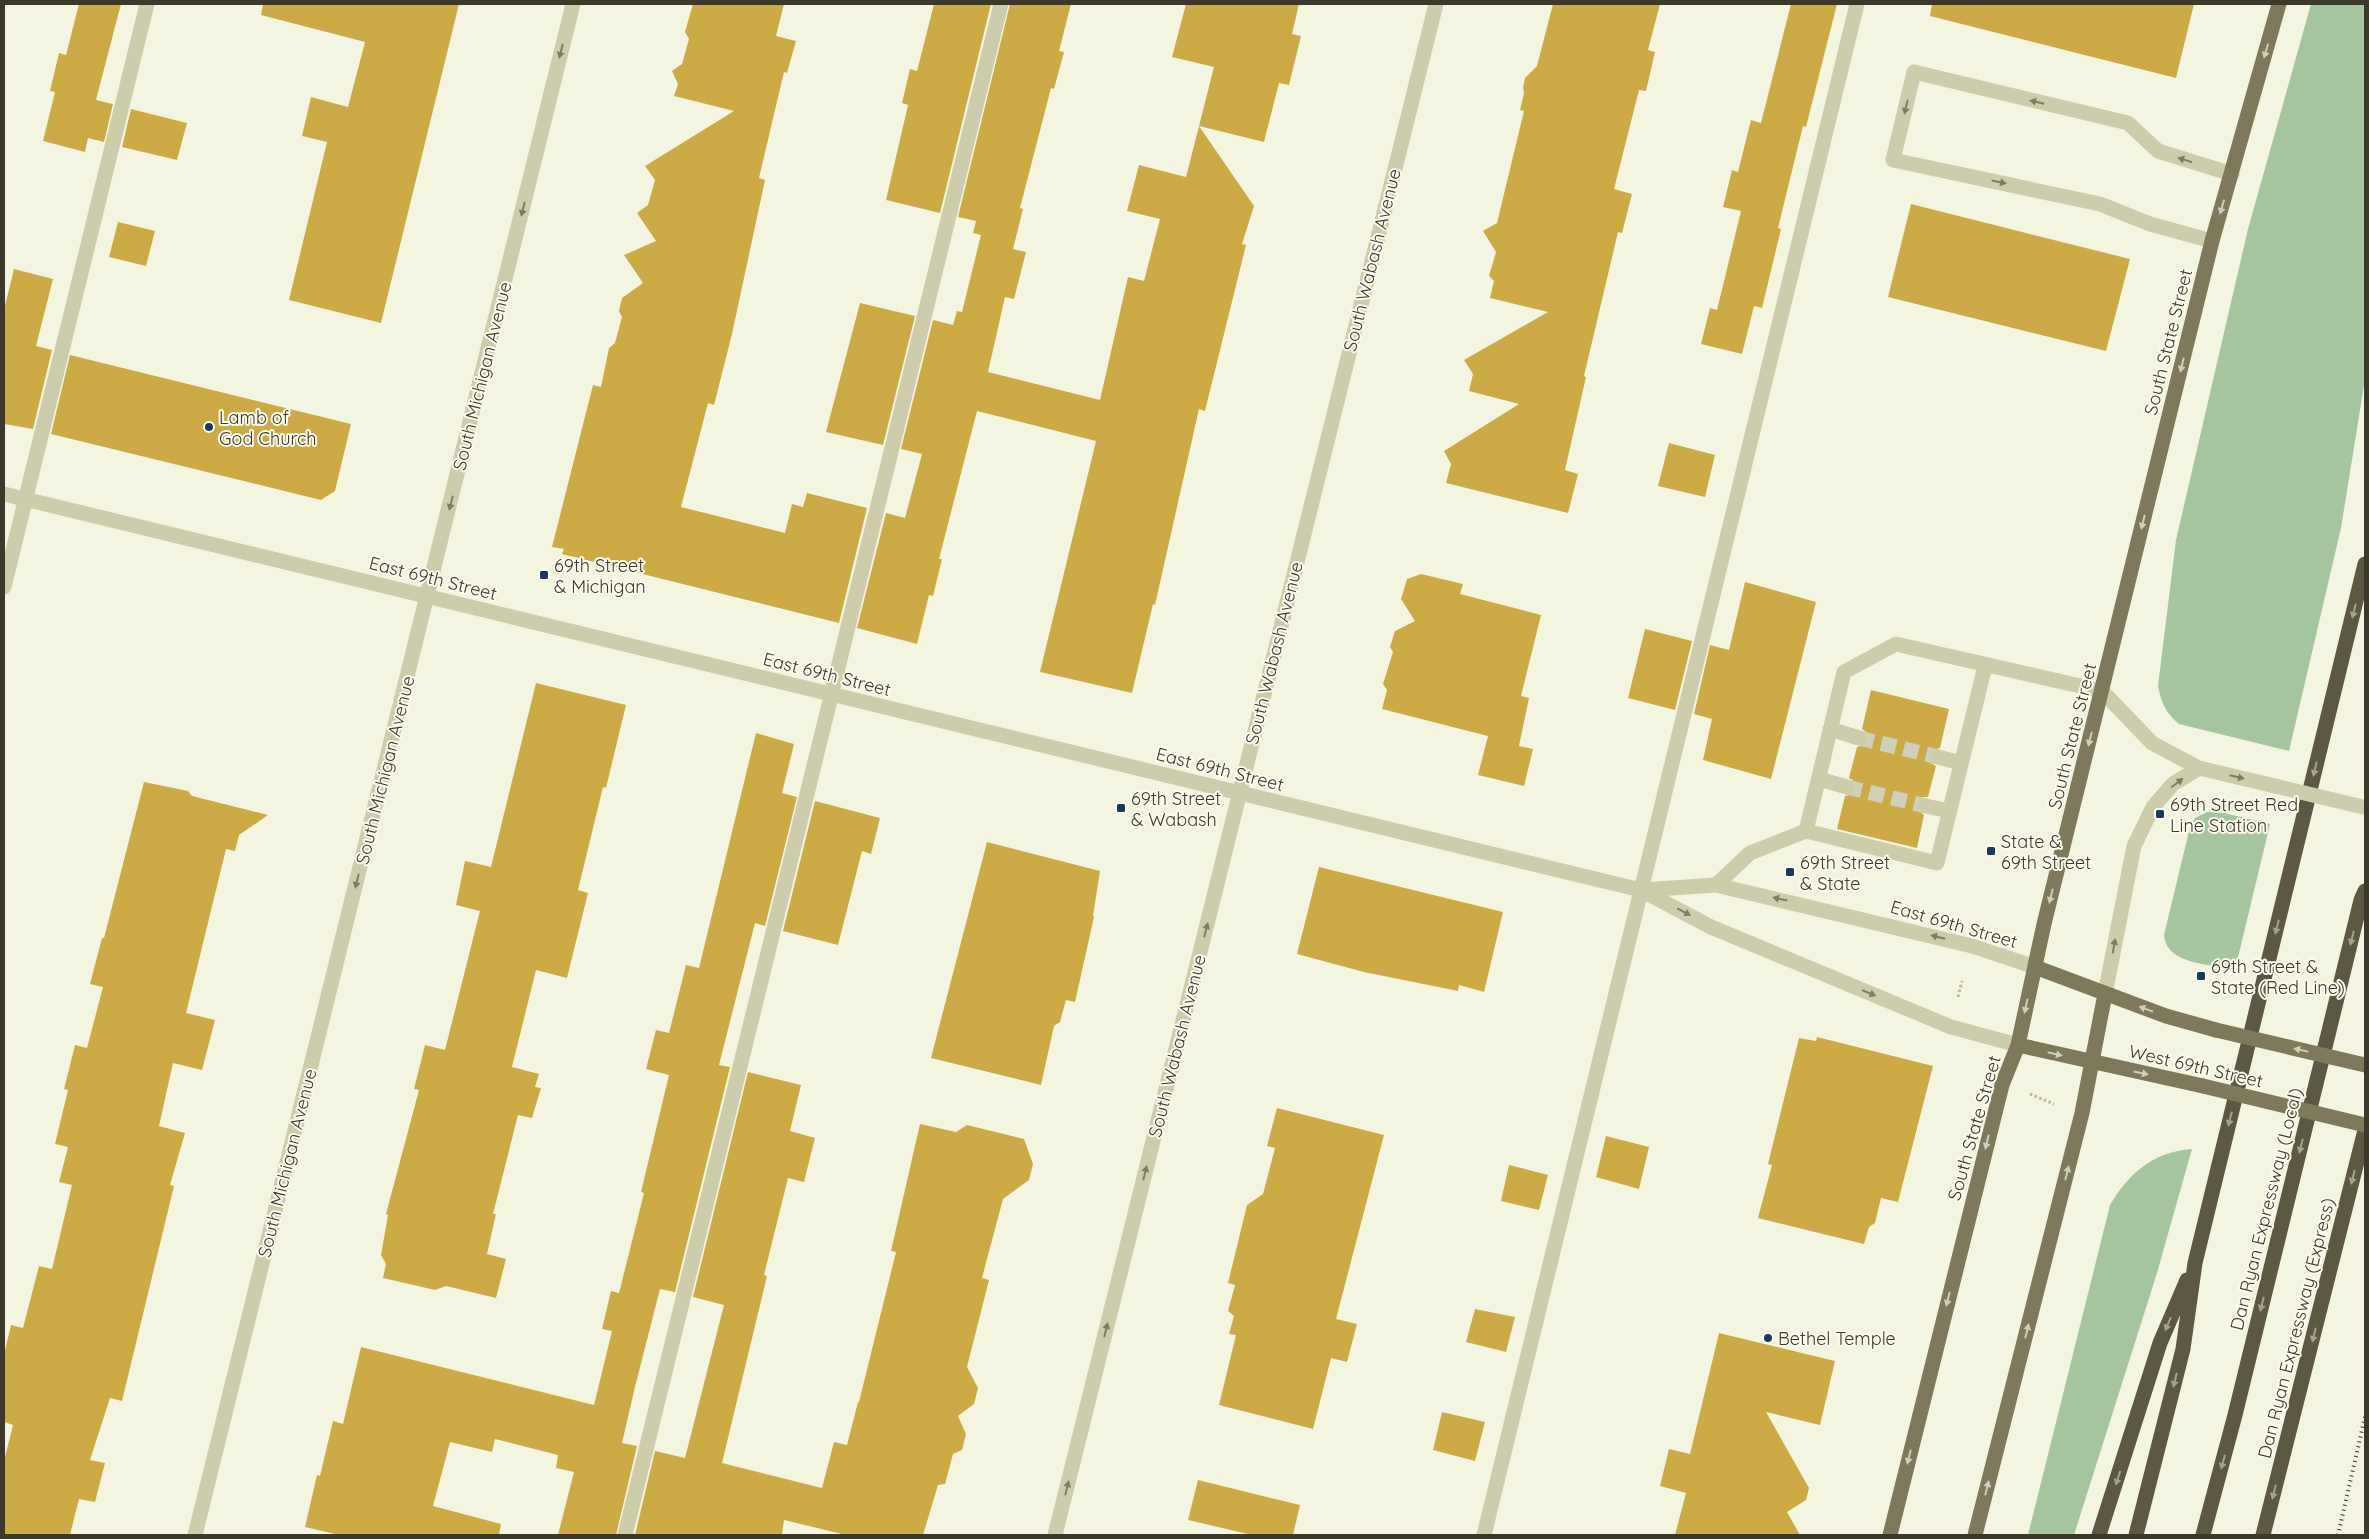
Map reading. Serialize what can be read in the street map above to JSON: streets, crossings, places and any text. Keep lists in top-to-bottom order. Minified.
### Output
{"streets":{"highway":["Dan Ryan Expressway (Local)","Dan Ryan Expressway (Express)"],"main road":["South State Street","East 69th Street","West 69th Street"],"street":["South Wabash Avenue","South Michigan Avenue"]},"crossings":[["South Wabash Avenue","East 69th Street"],["South State Street","East 69th Street"],["South State Street","West 69th Street"],["South Michigan Avenue","East 69th Street"],["East 69th Street","West 69th Street"]],"one_way":["South Wabash Avenue","South Michigan Avenue"],"places":{"other":["Lamb of God Church","Bethel Temple"],"transit":["69th Street & Michigan","69th Street & Wabash","69th Street Red Line Station","State & 69th Street","69th Street & State","69th Street & State (Red Line)"]}}
